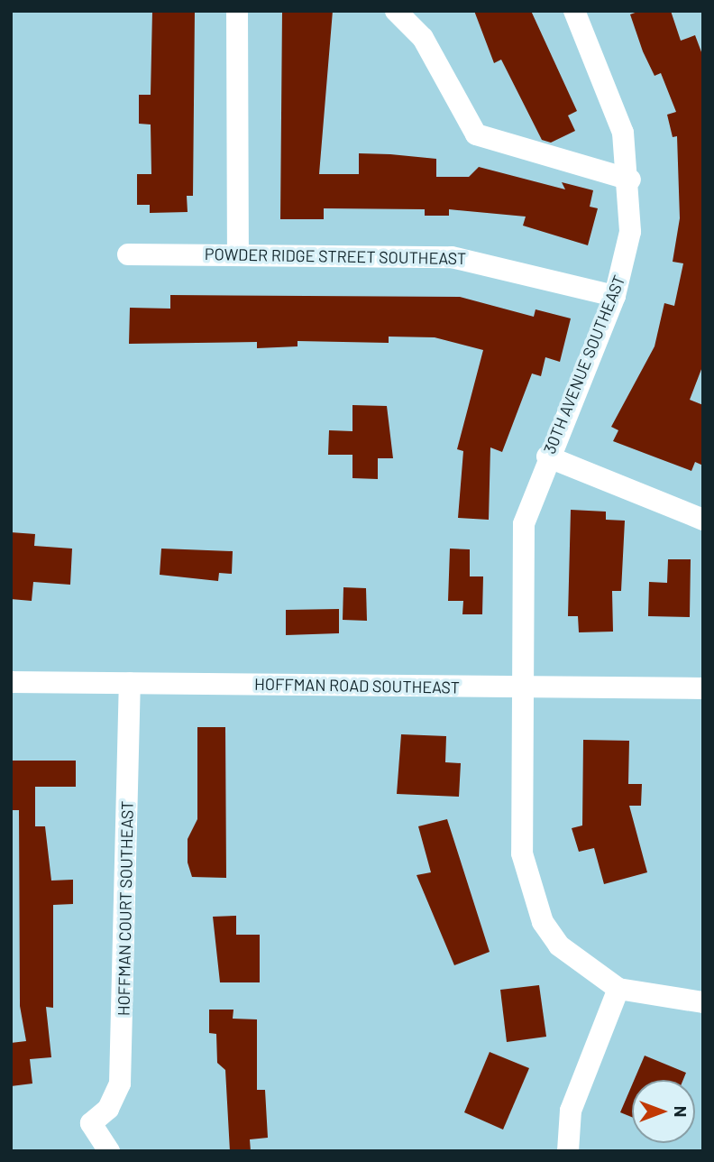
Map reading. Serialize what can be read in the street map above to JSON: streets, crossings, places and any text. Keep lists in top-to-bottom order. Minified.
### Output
{"streets":{"street":["POWDER RIDGE STREET SOUTHEAST","30TH AVENUE SOUTHEAST","HOFFMAN ROAD SOUTHEAST","HOFFMAN COURT SOUTHEAST"]},"crossings":[["POWDER RIDGE STREET SOUTHEAST","30TH AVENUE SOUTHEAST"],["30TH AVENUE SOUTHEAST","HOFFMAN ROAD SOUTHEAST"],["HOFFMAN ROAD SOUTHEAST","HOFFMAN COURT SOUTHEAST"]],"north":"right"}
